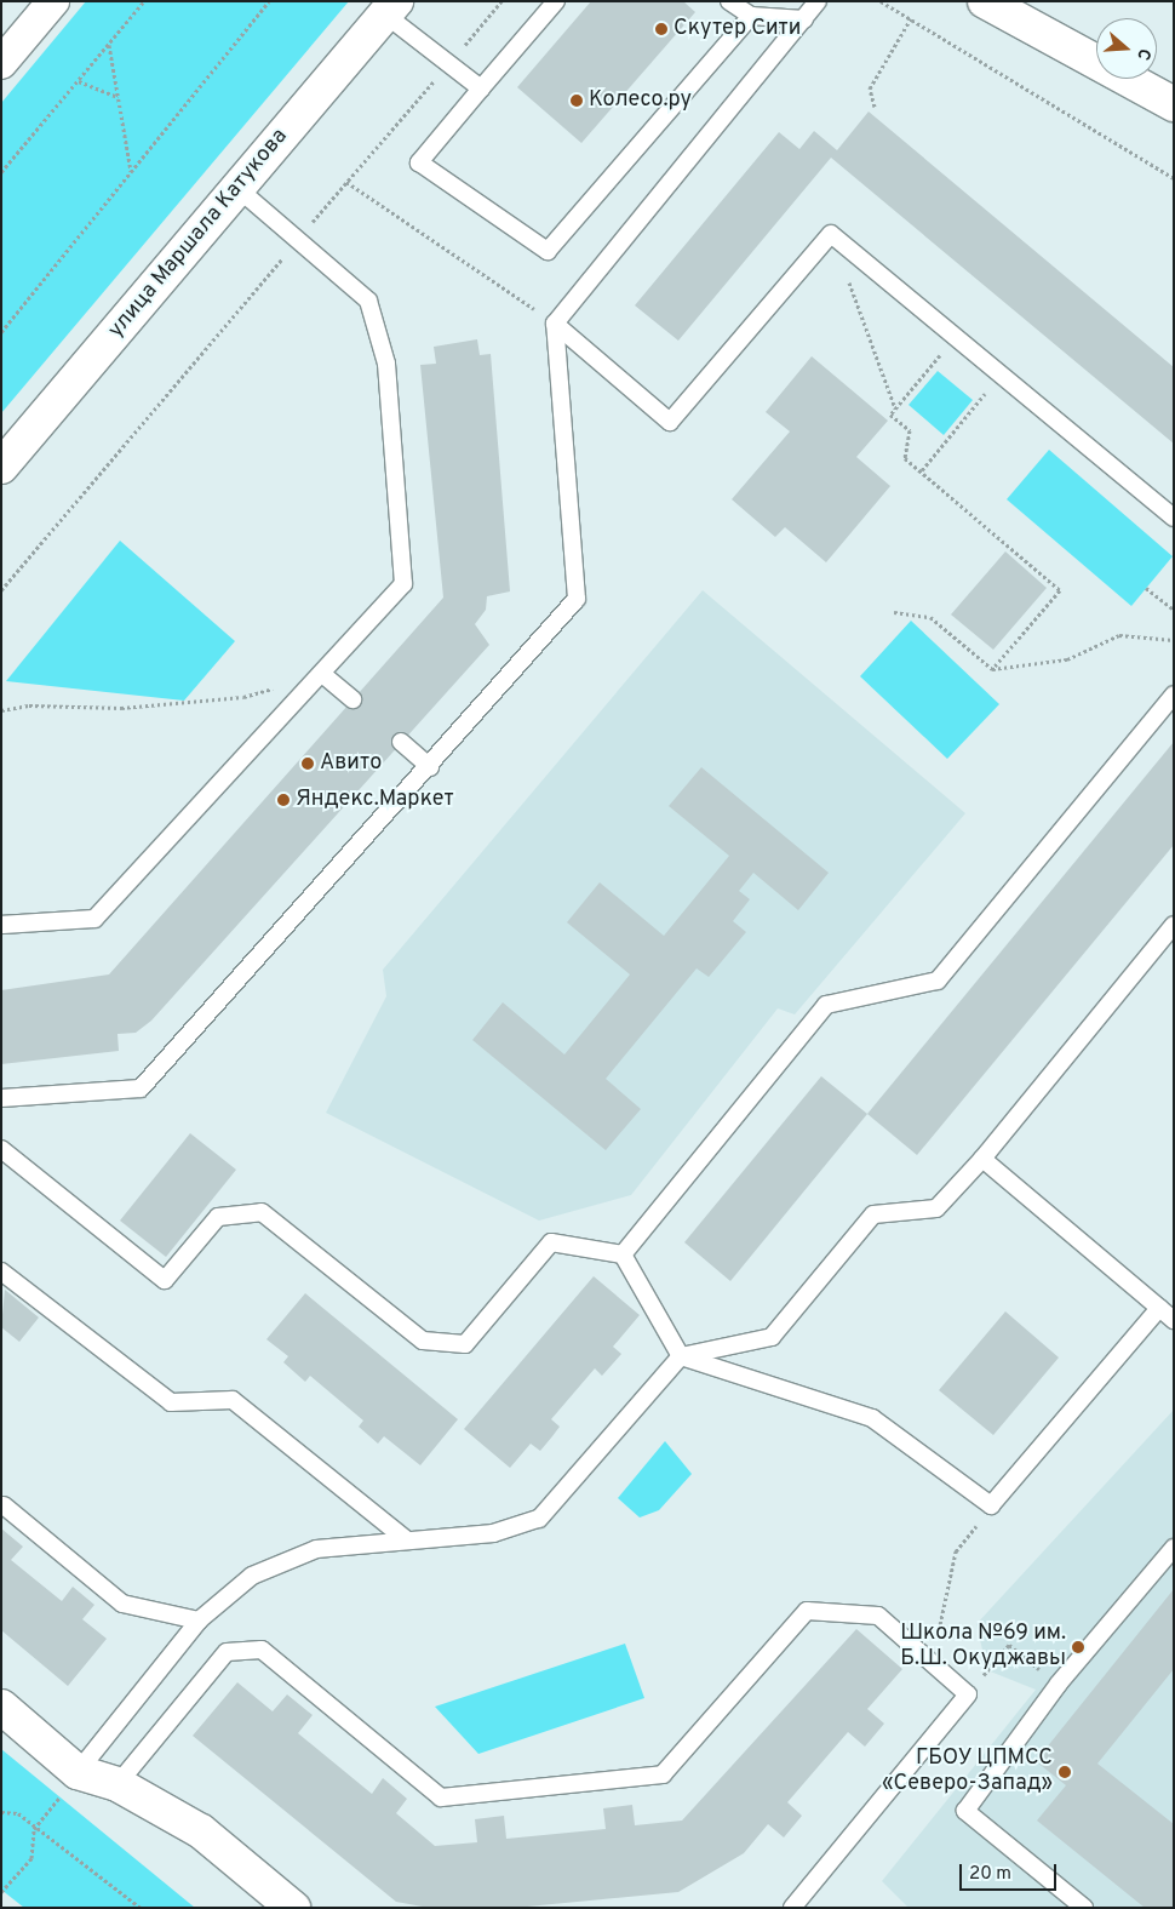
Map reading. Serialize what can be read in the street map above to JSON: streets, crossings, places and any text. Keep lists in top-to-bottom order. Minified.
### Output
{"streets":{"main road":["улица Маршала Катукова"]},"places":["Скутер Сити","Колесо.ру","Авито","Яндекс.Маркет","Школа №69 им. Б.Ш. Окуджавы","ГБОУ ЦПМСС «Северо-Запад»"],"scale_bar":"20 m","north":"right"}
